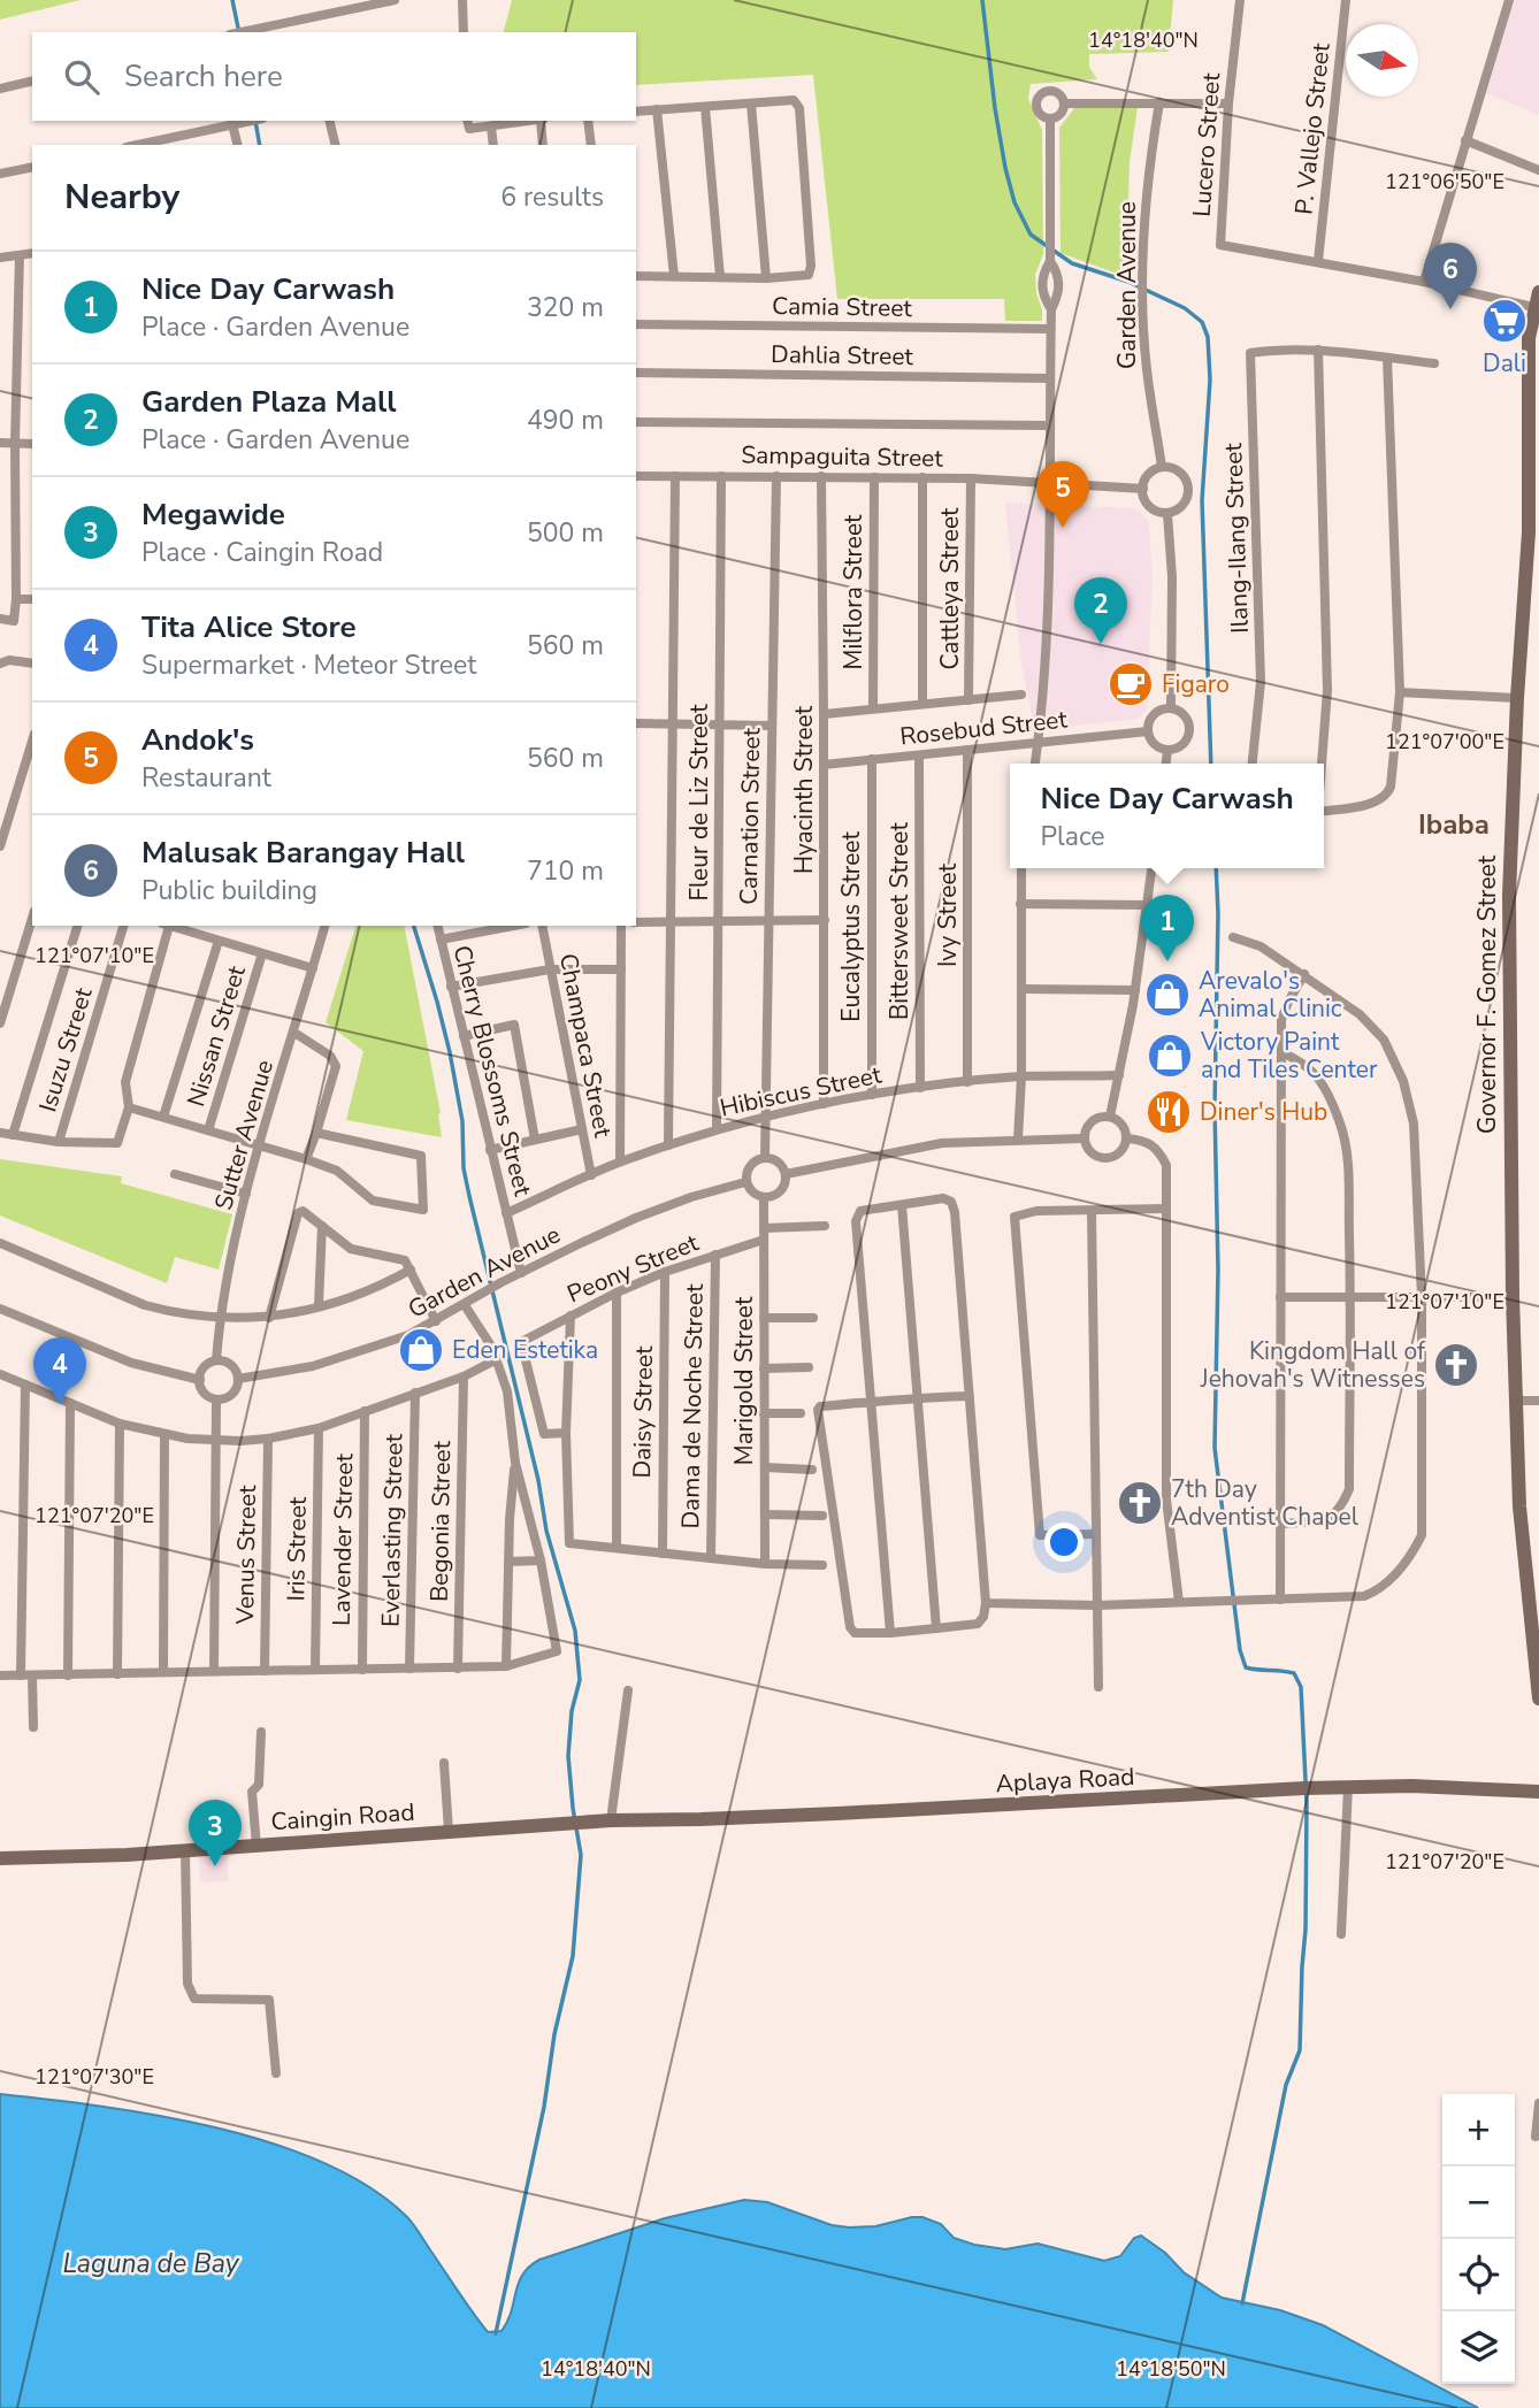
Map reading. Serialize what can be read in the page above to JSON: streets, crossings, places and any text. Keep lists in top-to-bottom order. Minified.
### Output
{"streets":{"street":["P. Vallejo Street","Lucero Street","Garden Avenue","Camia Street","Dahlia Street","Sampaguita Street","Ilang-Ilang Street","Cattleya Street","Milflora Street","Rosebud Street","Hyacinth Street","Fleur de Liz Street","Carnation Street","Ivy Street","Bittersweet Street","Eucalyptus Street","Governor F. Gomez Street","Nissan Street","Champaca Street","Isuzu Street","Cherry Blossoms Street","Hibiscus Street","Sutter Avenue","Peony Street","Marigold Street","Dama de Noche Street","Daisy Street","Begonia Street","Everlasting Street","Lavender Street","Iris Street","Venus Street","Aplaya Road","Caingin Road"]},"crossings":[["P. Vallejo Street","Lucero Street"],["Garden Avenue","Sampaguita Street"],["Garden Avenue","Carnation Street"],["Garden Avenue","Cherry Blossoms Street"],["Garden Avenue","Sutter Avenue"],["Garden Avenue","Marigold Street"],["Sampaguita Street","Cattleya Street"],["Sampaguita Street","Milflora Street"],["Sampaguita Street","Hyacinth Street"],["Sampaguita Street","Fleur de Liz Street"],["Sampaguita Street","Carnation Street"],["Rosebud Street","Hyacinth Street"],["Rosebud Street","Ivy Street"],["Rosebud Street","Bittersweet Street"],["Rosebud Street","Eucalyptus Street"],["Hyacinth Street","Hibiscus Street"],["Fleur de Liz Street","Hibiscus Street"],["Carnation Street","Hibiscus Street"],["Carnation Street","Marigold Street"],["Ivy Street","Hibiscus Street"],["Bittersweet Street","Hibiscus Street"],["Eucalyptus Street","Hibiscus Street"],["Champaca Street","Hibiscus Street"],["Cherry Blossoms Street","Hibiscus Street"],["Peony Street","Marigold Street"],["Peony Street","Dama de Noche Street"],["Peony Street","Daisy Street"],["Aplaya Road","Caingin Road"]],"districts":["Ibaba"],"water":["Laguna de Bay"],"places":{"supermarket":["Dali"],"cafe":["Figaro"],"shop":["Arevalo's Animal Clinic","Victory Paint and Tiles Center","Eden Estetika"],"restaurant":["Diner's Hub"],"church":["Kingdom Hall of Jehovah's Witnesses","7th Day Adventist Chapel"]},"north":"right","page":{"search":"Search here","heading":["Nearby","6 results"],"pins":["6","5","2","1","4","3"],"list":[{"mark":"1","name":"Nice Day Carwash","note":"Place · Garden Avenue","value":"320 m"},{"mark":"2","name":"Garden Plaza Mall","note":"Place · Garden Avenue","value":"490 m"},{"mark":"3","name":"Megawide","note":"Place · Caingin Road","value":"500 m"},{"mark":"4","name":"Tita Alice Store","note":"Supermarket · Meteor Street","value":"560 m"},{"mark":"5","name":"Andok's","note":"Restaurant","value":"560 m"},{"mark":"6","name":"Malusak Barangay Hall","note":"Public building","value":"710 m"}],"popup":["Nice Day Carwash","Place"],"map_buttons":["+","−"]},"coordinates":["14°18'40\"N","121°06'50\"E","121°07'00\"E","121°07'10\"E","121°07'20\"E","121°07'30\"E","14°18'50\"N"]}
